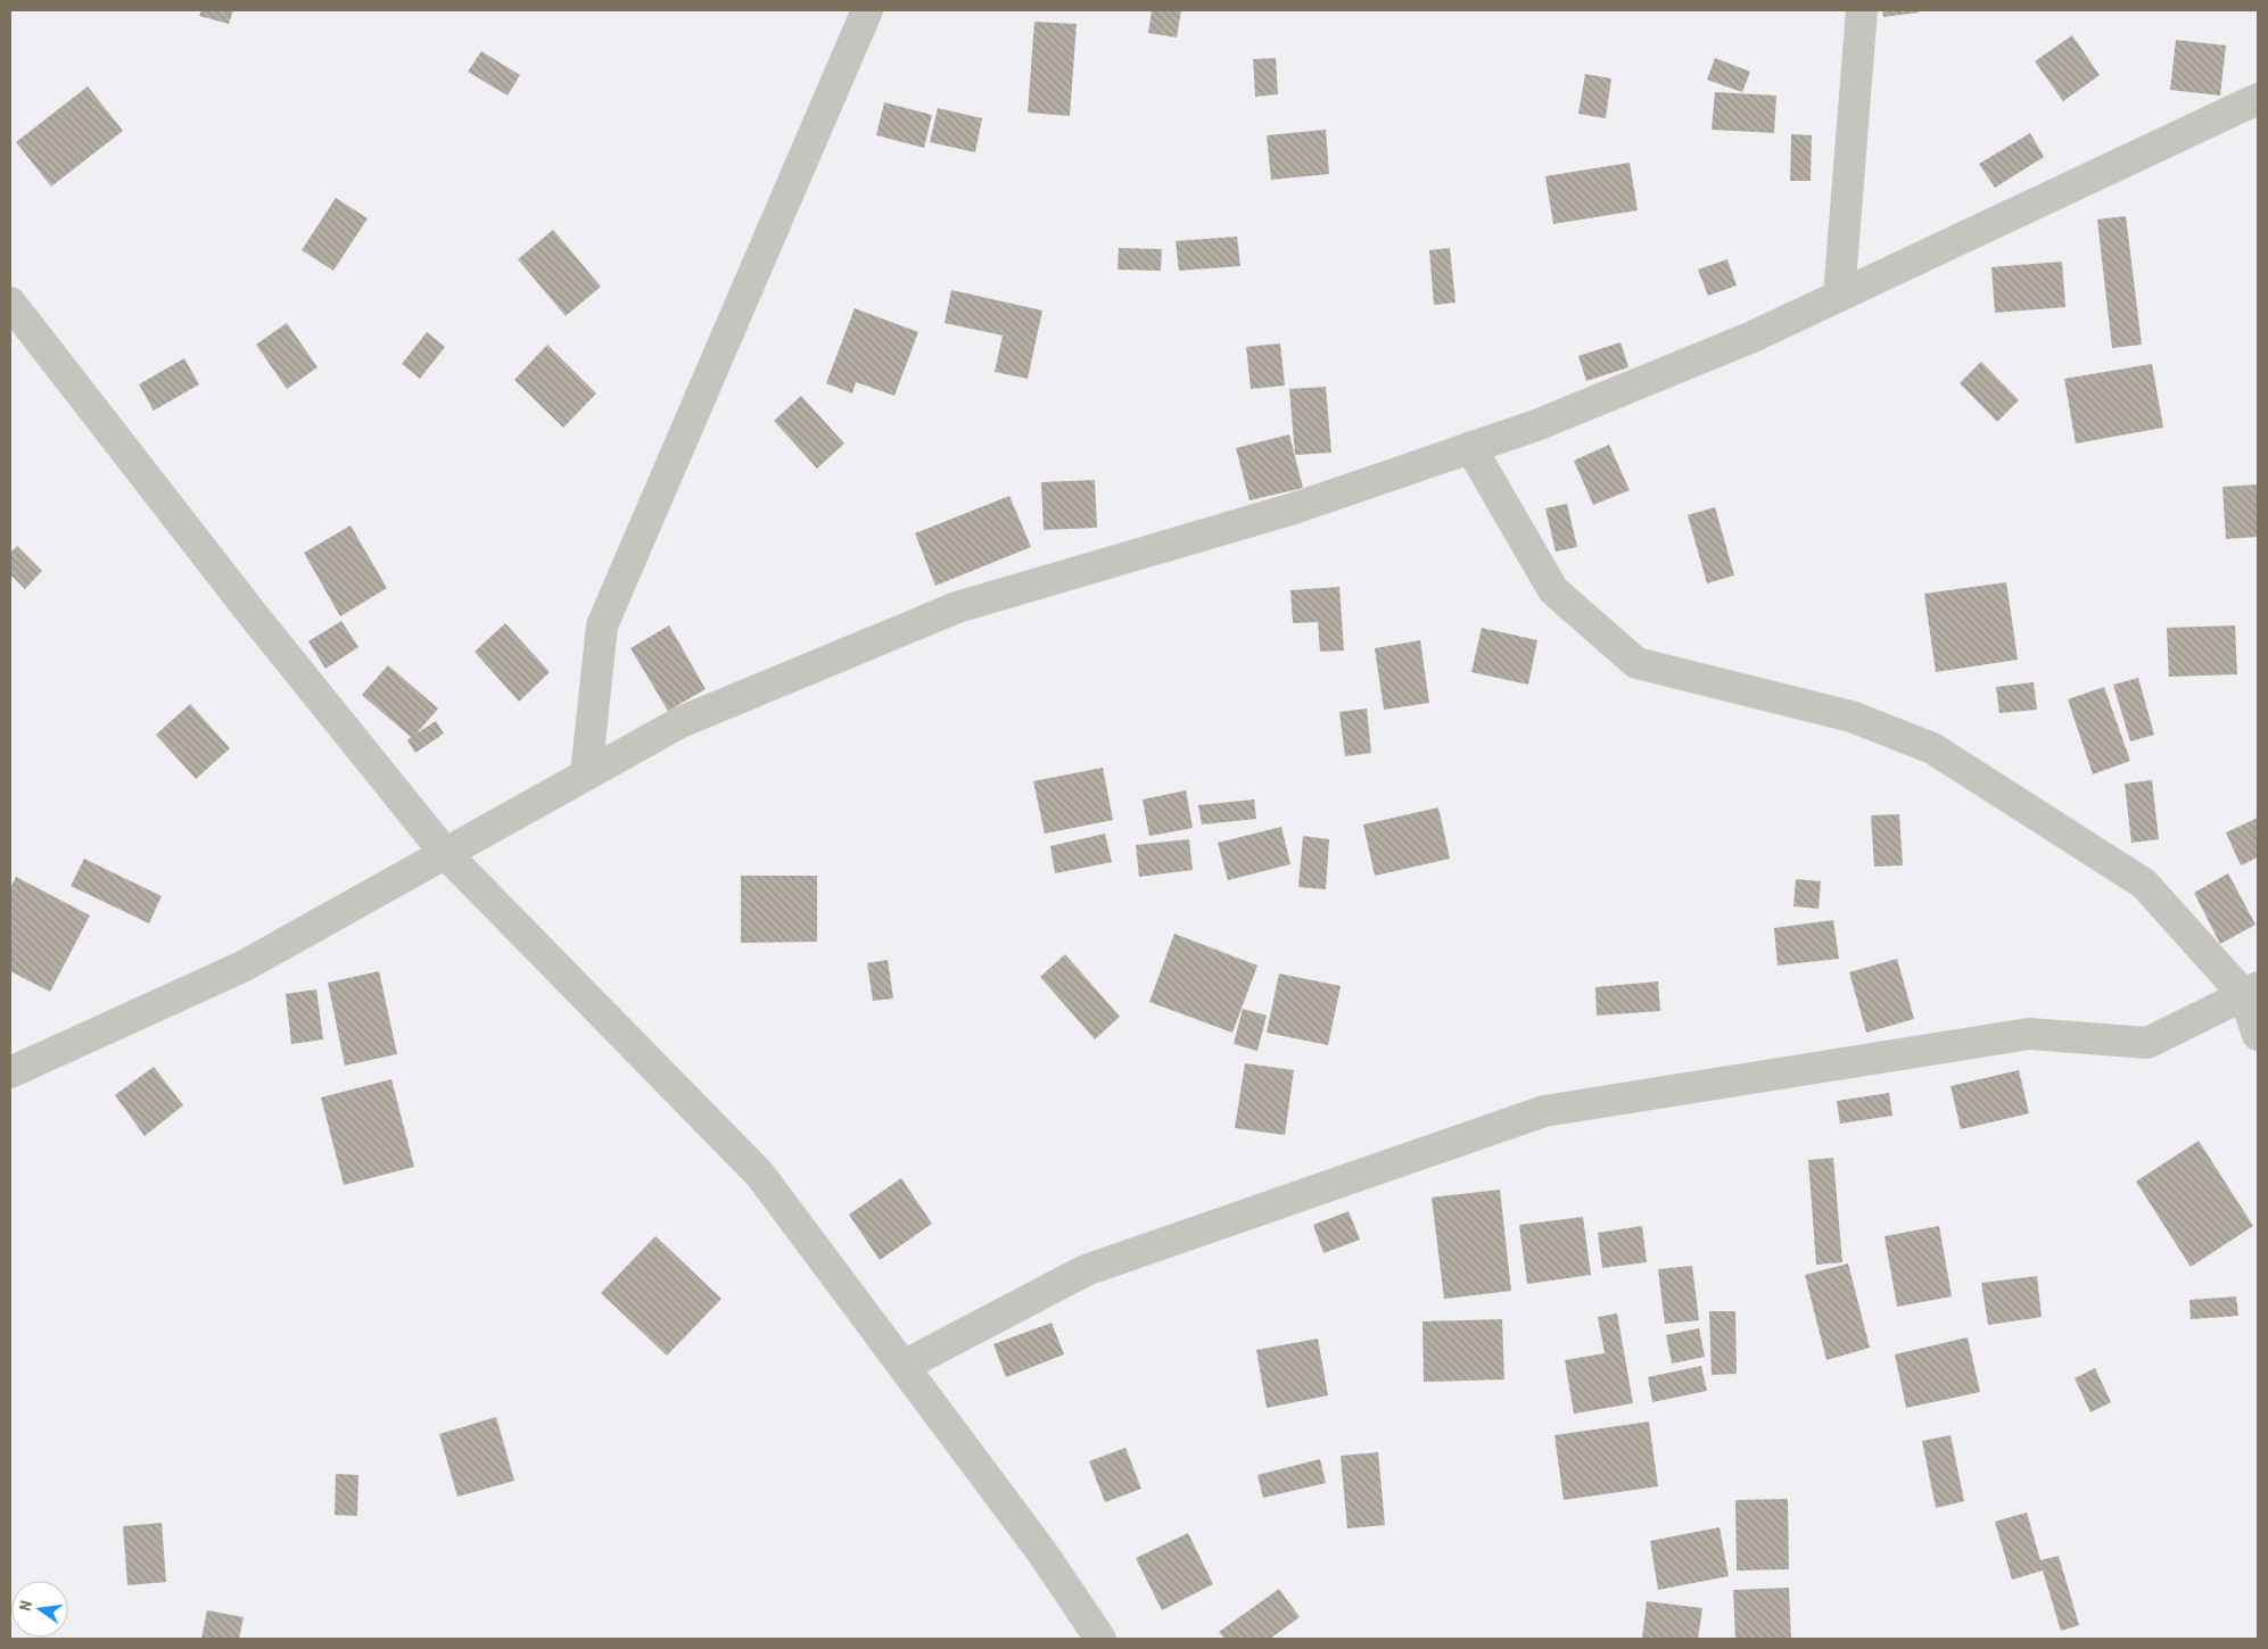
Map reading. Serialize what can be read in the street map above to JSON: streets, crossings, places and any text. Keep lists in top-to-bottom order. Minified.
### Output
{"north":"left"}
